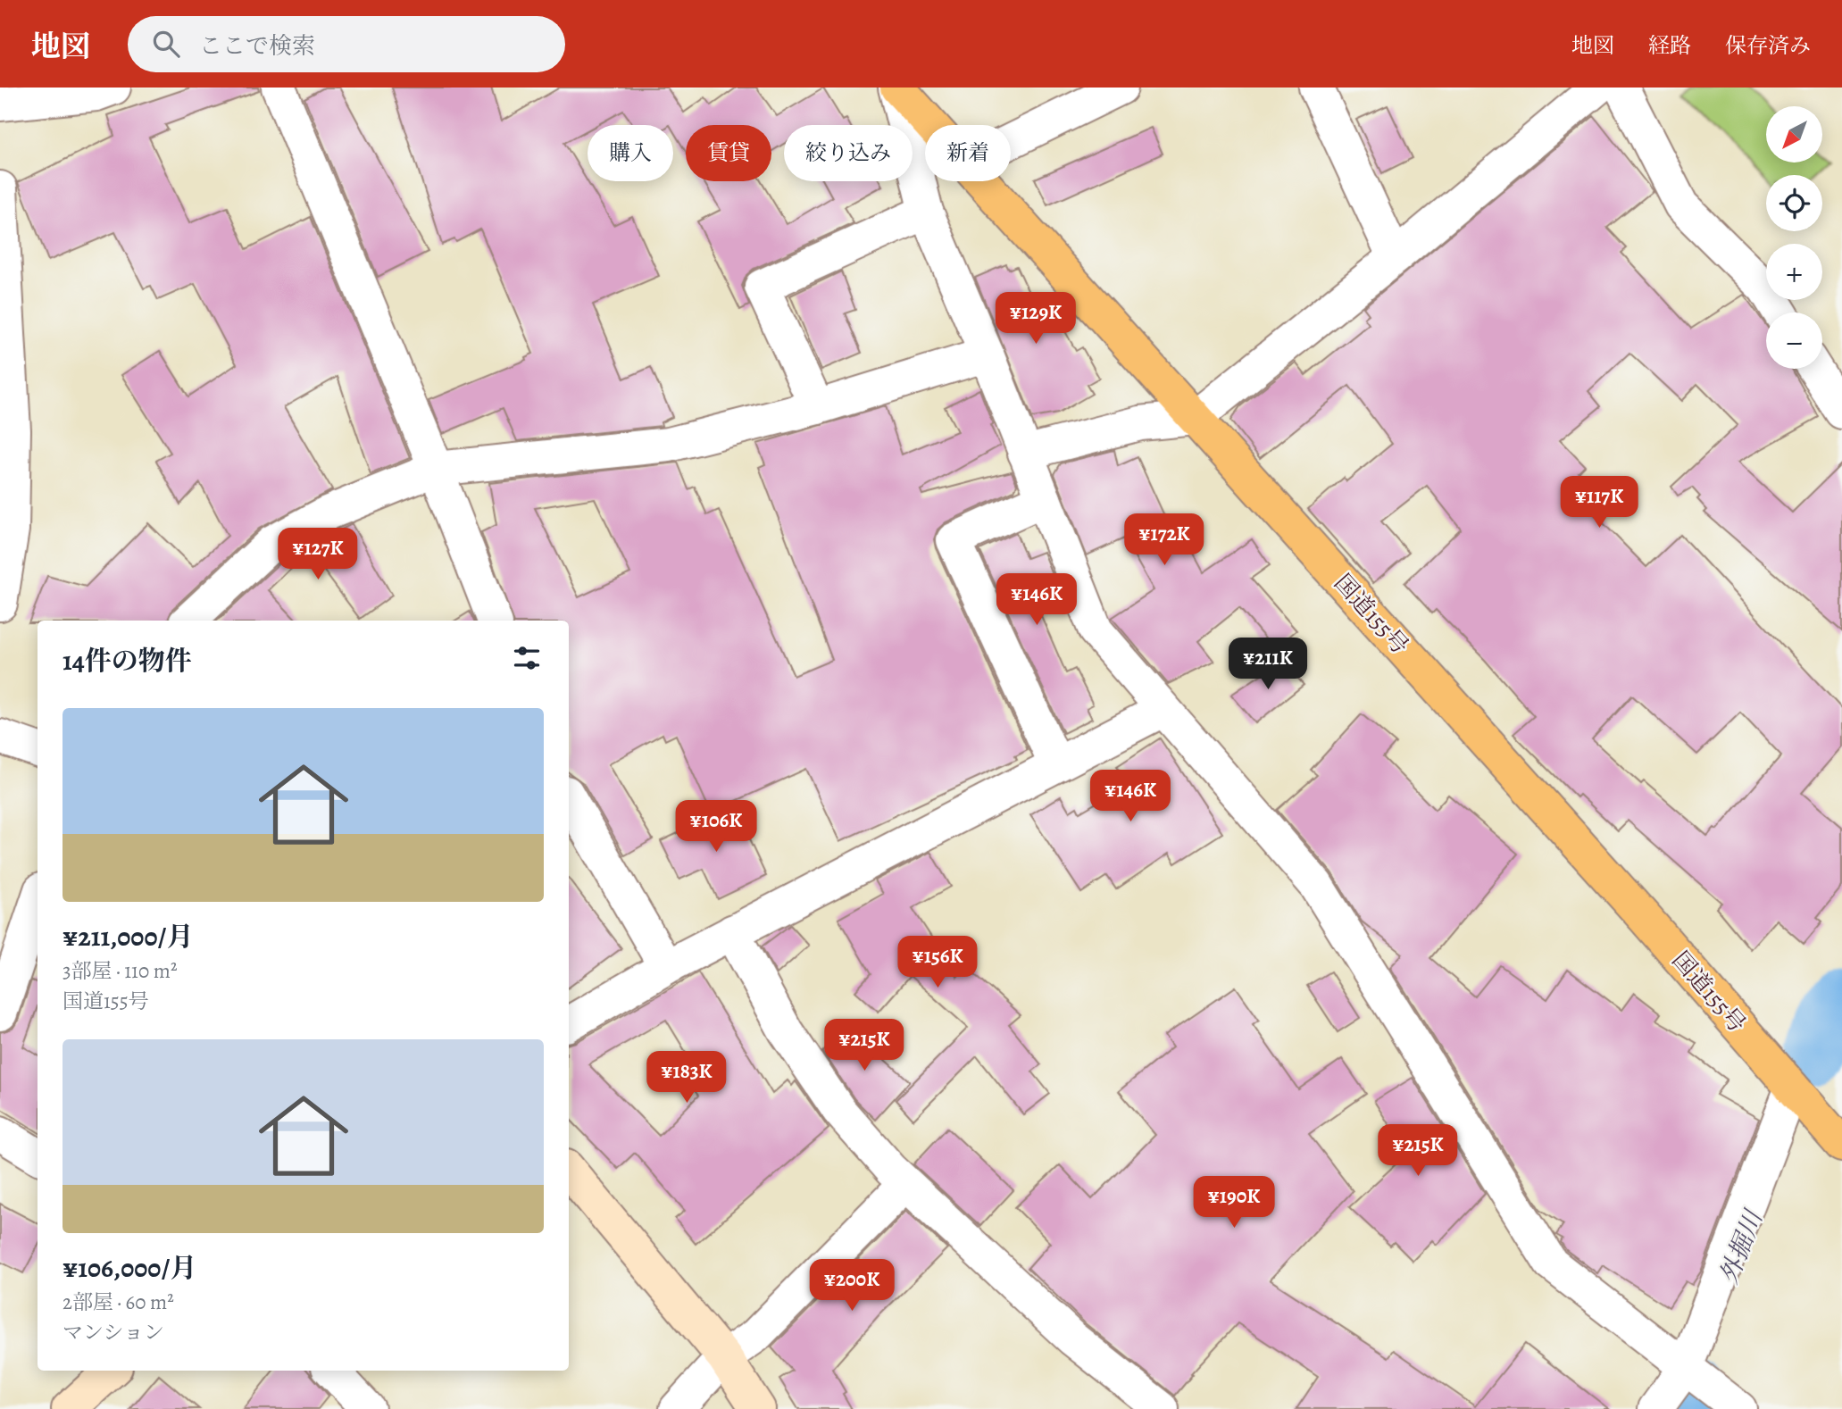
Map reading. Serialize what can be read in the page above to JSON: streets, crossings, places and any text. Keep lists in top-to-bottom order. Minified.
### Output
{"streets":{"highway":["国道155号"]},"water":["外掘川"],"north":"bottom left","page":{"header":"地図","search":"ここで検索","nav":["地図","経路","保存済み"],"map_buttons":["+","−"],"chip":["購入","賃貸","絞り込み","新着"],"price":["¥129K","¥117K","¥172K","¥127K","¥146K","¥211K","¥146K","¥106K","¥156K","¥215K","¥183K","¥215K","¥190K","¥200K"],"heading":"14件の物件","list":[{"name":"¥211,000/月","note":"3部屋 · 110 m² · 国道155号"},{"name":"¥106,000/月","note":"2部屋 · 60 m² · マンション"}]}}
